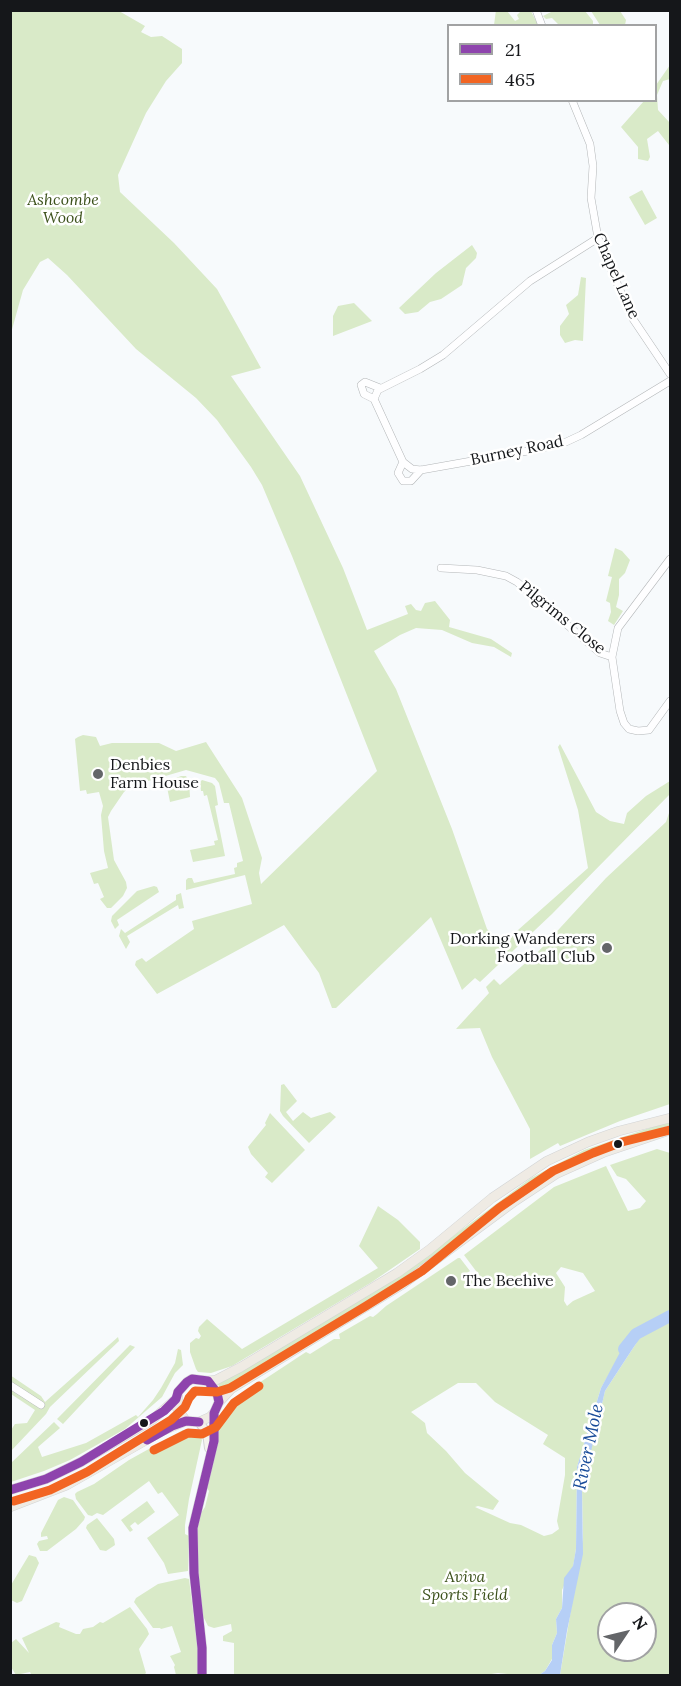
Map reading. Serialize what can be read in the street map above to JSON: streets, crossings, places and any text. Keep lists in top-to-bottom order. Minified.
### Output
{"streets":{"street":["Chapel Lane","Burney Road","Pilgrims Close"]},"crossings":[["Chapel Lane","Burney Road"]],"water":["River Mole"],"parks":["Ashcombe Wood","Aviva Sports Field"],"places":["Denbies Farm House","Dorking Wanderers Football Club","The Beehive"],"lines":["transit line 465","transit line 21"],"legend":["21","465"],"north":"top right"}
